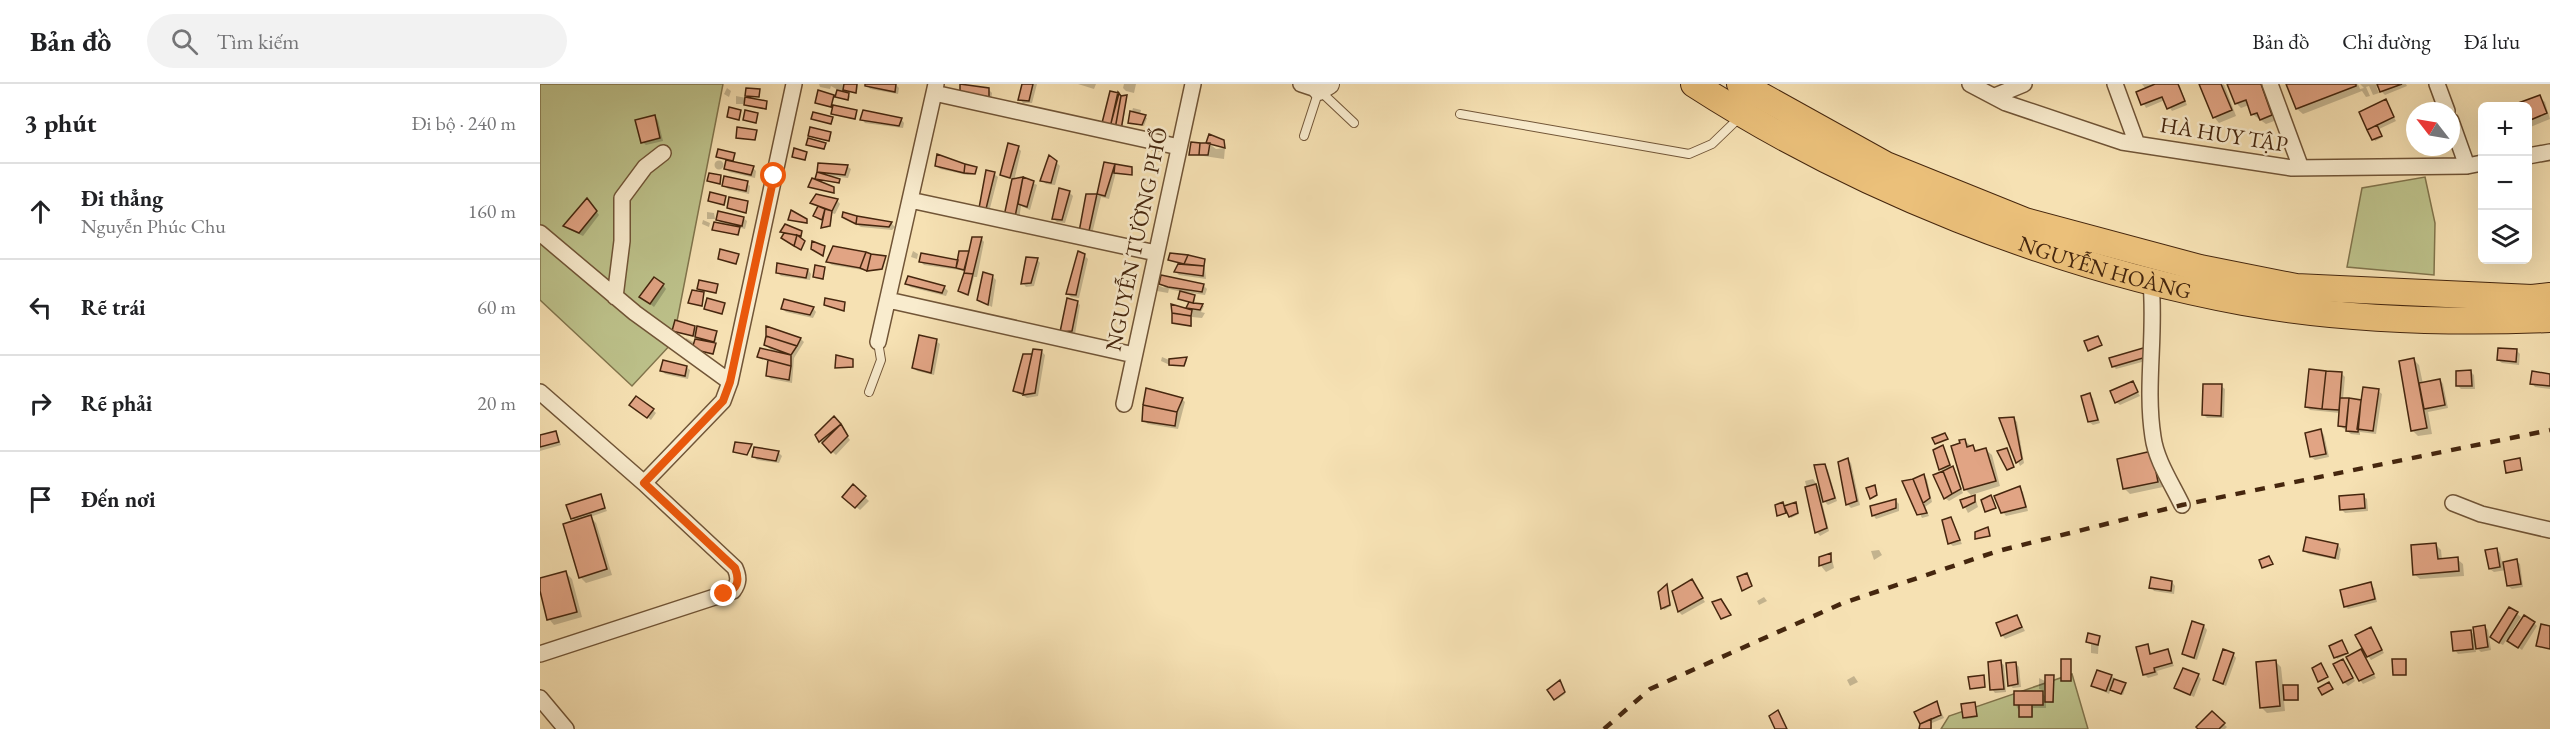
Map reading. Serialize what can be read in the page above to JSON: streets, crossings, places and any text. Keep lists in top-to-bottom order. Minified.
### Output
{"streets":{"highway":["NGUYỄN HOÀNG"],"street":["HÀ HUY TẬP","NGUYỄN TƯỜNG PHỔ"]},"north":"top left","page":{"header":"Bản đồ","search":"Tìm kiếm","nav":["Bản đồ","Chỉ đường","Đã lưu"],"heading":["3 phút","Đi bộ · 240 m"],"map_buttons":["+","−"],"list":[["Đi thẳng","Nguyễn Phúc Chu","160 m"],["Rẽ trái","60 m"],["Rẽ phải","20 m"],"Đến nơi"]}}
